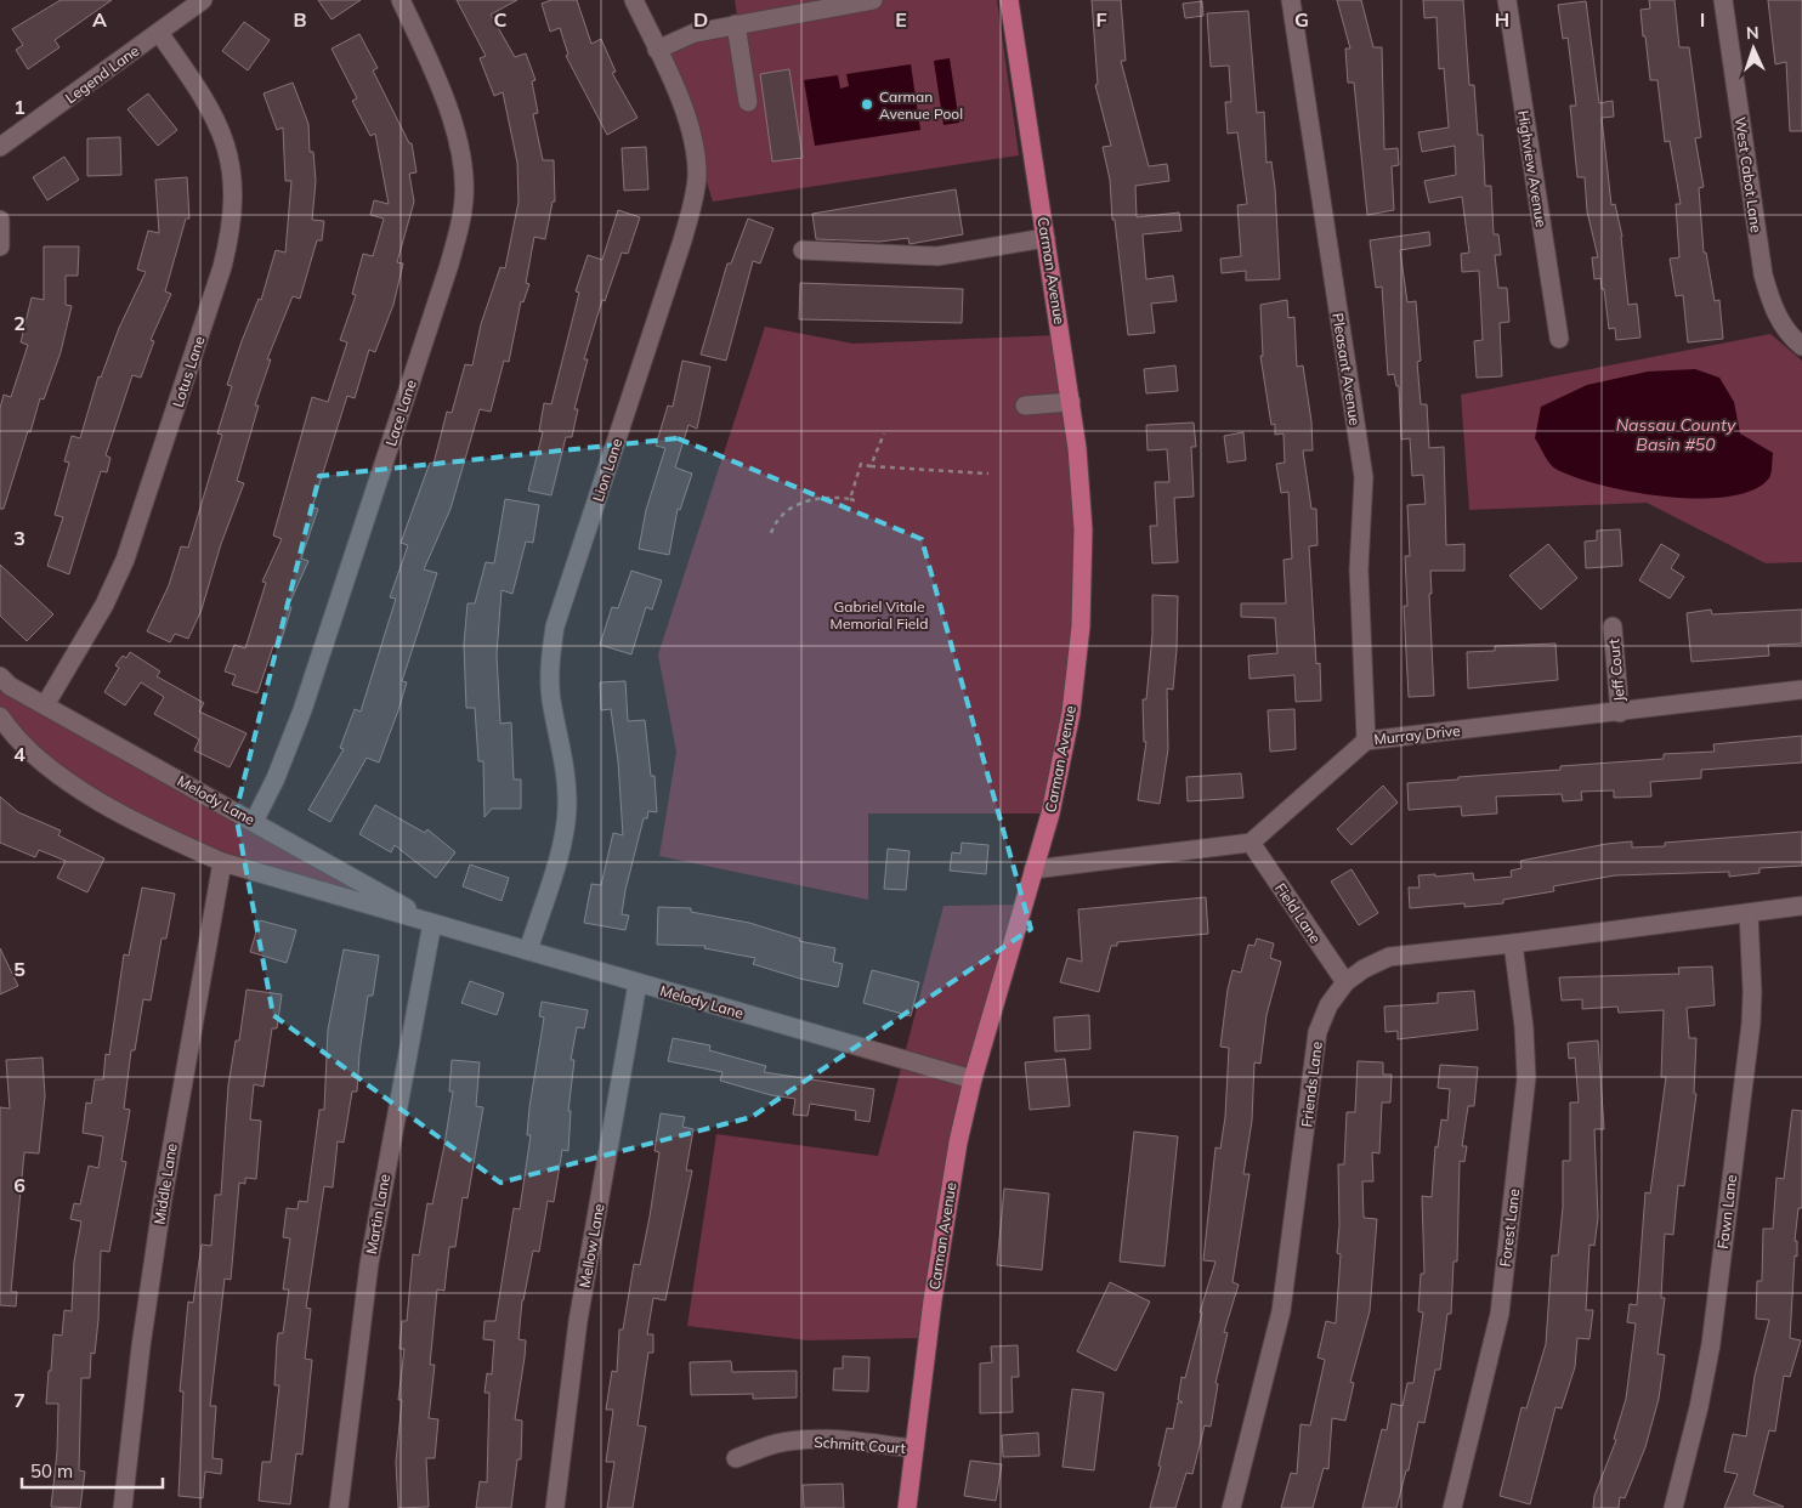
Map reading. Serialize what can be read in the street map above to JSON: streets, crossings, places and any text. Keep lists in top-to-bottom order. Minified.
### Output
{"streets":{"main road":["Carman Avenue"],"street":["Legend Lane","Highview Avenue","West Cabot Lane","Pleasant Avenue","Lotus Lane","Lace Lane","Lion Lane","Jeff Court","Murray Drive","Melody Lane","Field Lane","Friends Lane","Middle Lane","Fawn Lane","Martin Lane","Forest Lane","Mellow Lane","Schmitt Court"]},"crossings":[["Legend Lane","Lotus Lane"],["Carman Avenue","Melody Lane"],["Carman Avenue","Schmitt Court"],["Pleasant Avenue","Murray Drive"],["Lotus Lane","Melody Lane"],["Lace Lane","Melody Lane"],["Lion Lane","Melody Lane"],["Jeff Court","Murray Drive"],["Murray Drive","Field Lane"],["Melody Lane","Middle Lane"],["Melody Lane","Martin Lane"],["Melody Lane","Mellow Lane"],["Field Lane","Friends Lane"],["Friends Lane","Fawn Lane"],["Friends Lane","Forest Lane"]],"water":["Nassau County Basin #50"],"parks":["Gabriel Vitale Memorial Field"],"places":["Carman Avenue Pool"],"scale_bar":"50 m","north":"top","grid":{"columns":["A","B","C","D","E","F","G","H","I"],"rows":["1","2","3","4","5","6","7"]}}
